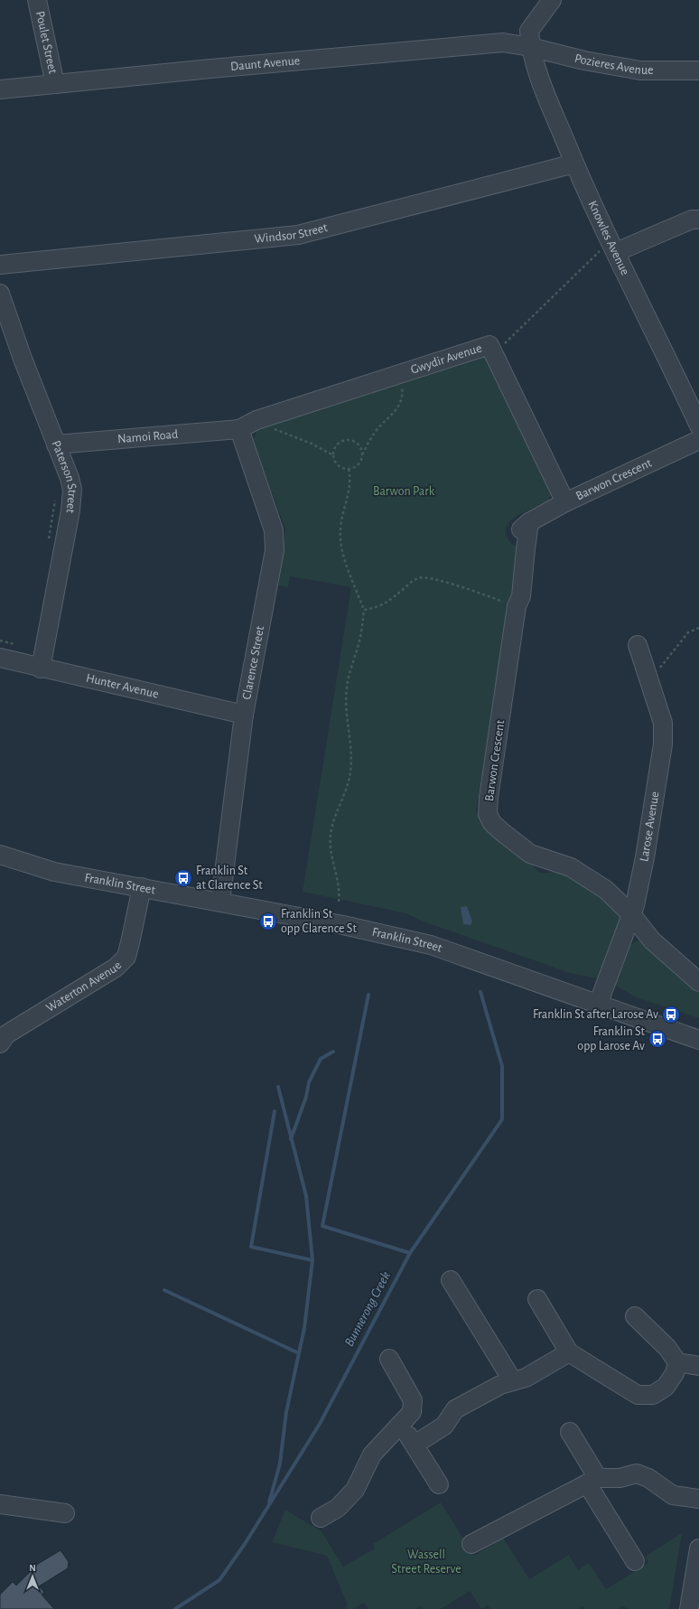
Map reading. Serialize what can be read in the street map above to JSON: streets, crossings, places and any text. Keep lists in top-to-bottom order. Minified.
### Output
{"streets":{"street":["Poulet Street","Pozieres Avenue","Daunt Avenue","Windsor Street","Knowles Avenue","Gwydir Avenue","Namoi Road","Paterson Street","Barwon Crescent","Clarence Street","Hunter Avenue","Larose Avenue","Franklin Street","Waterton Avenue"]},"crossings":[["Poulet Street","Daunt Avenue"],["Pozieres Avenue","Daunt Avenue"],["Pozieres Avenue","Knowles Avenue"],["Daunt Avenue","Knowles Avenue"],["Windsor Street","Knowles Avenue"],["Gwydir Avenue","Namoi Road"],["Gwydir Avenue","Barwon Crescent"],["Gwydir Avenue","Clarence Street"],["Namoi Road","Paterson Street"],["Namoi Road","Clarence Street"],["Paterson Street","Hunter Avenue"],["Barwon Crescent","Larose Avenue"],["Clarence Street","Hunter Avenue"],["Clarence Street","Franklin Street"],["Larose Avenue","Franklin Street"],["Franklin Street","Waterton Avenue"]],"water":["Bunnerong Creek"],"parks":["Barwon Park","Wassell Street Reserve"],"places":{"bus stop":["Franklin St at Clarence St","Franklin St opp Clarence St","Franklin St after Larose Av","Franklin St opp Larose Av"]},"north":"top"}
